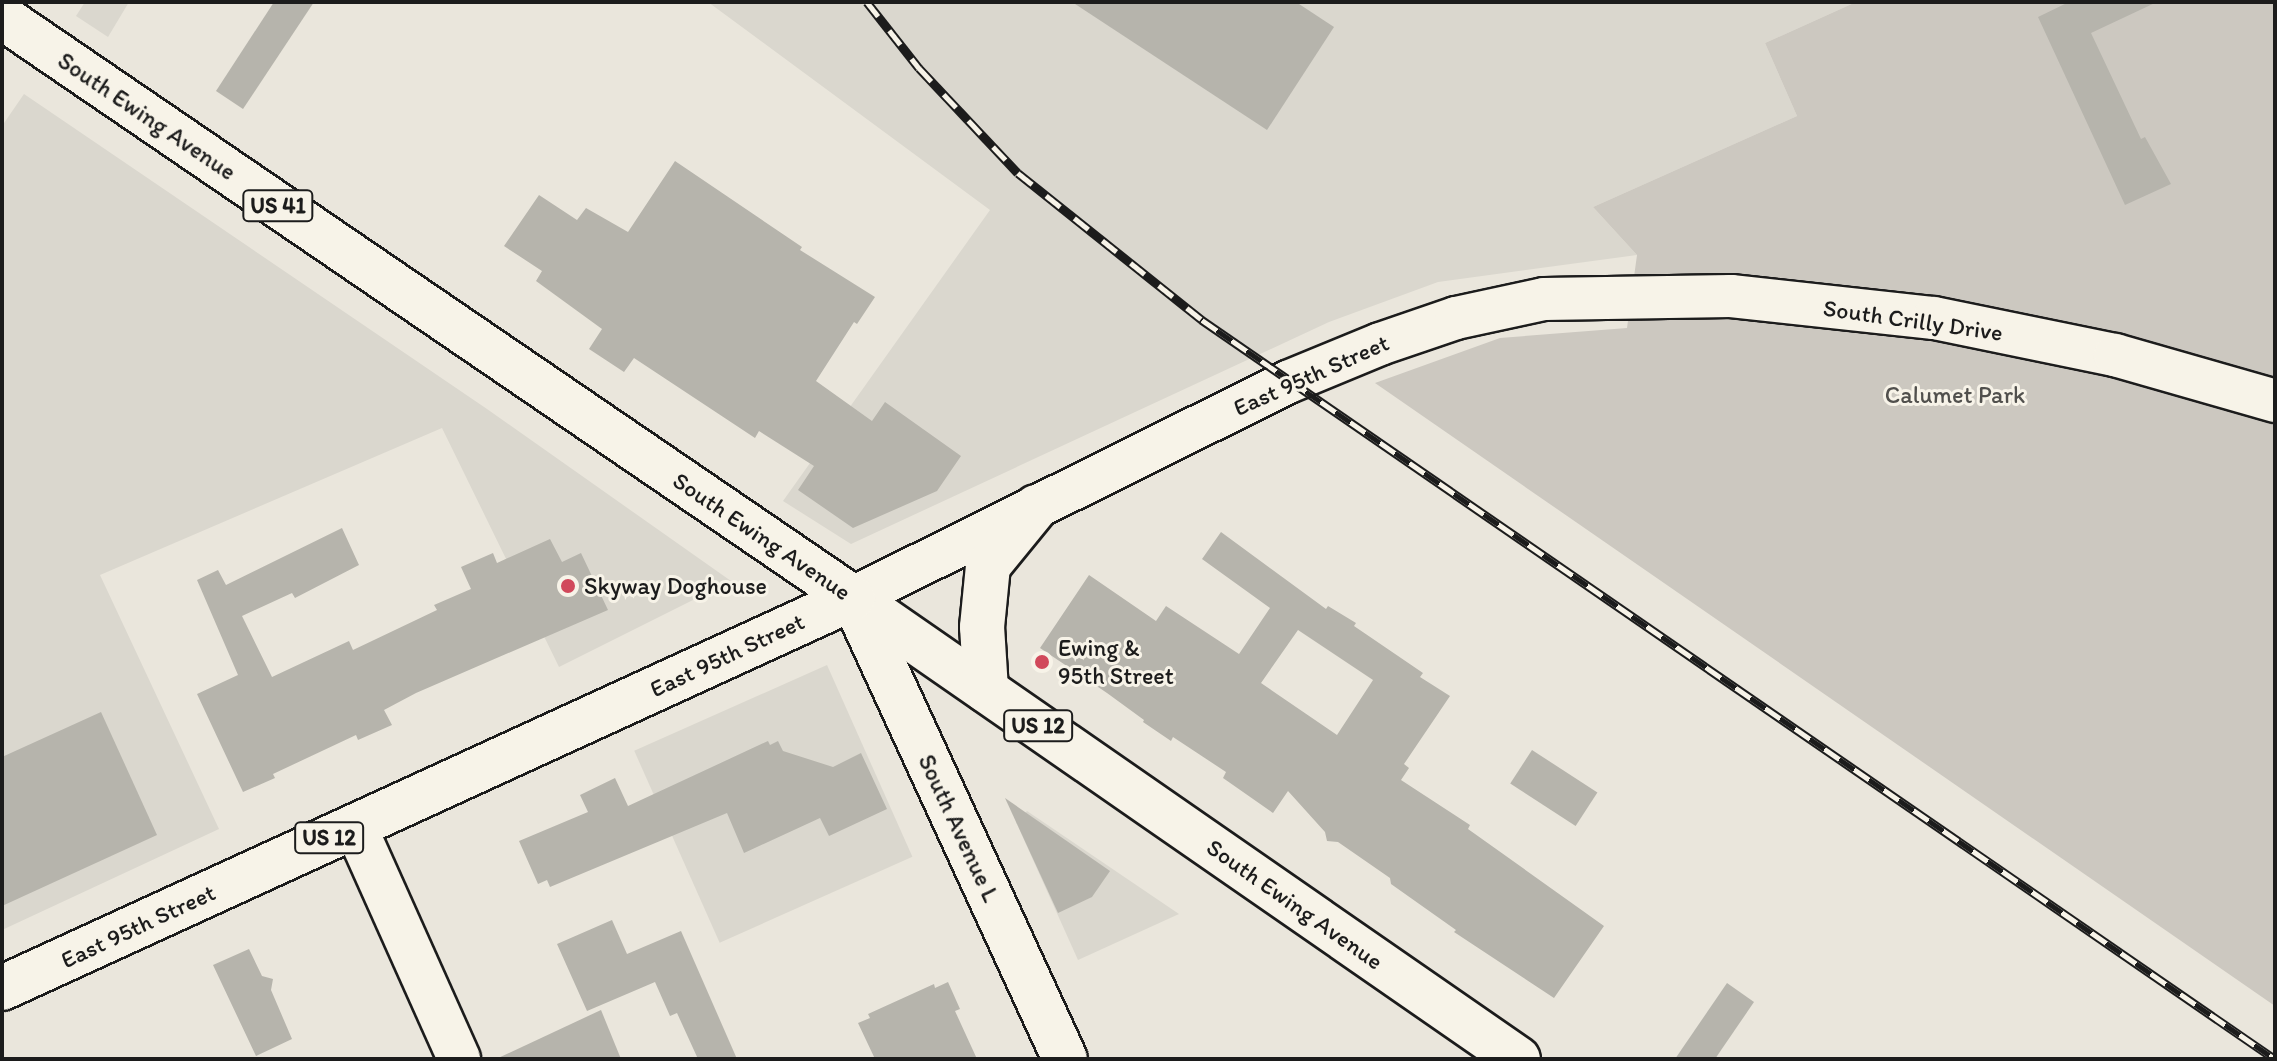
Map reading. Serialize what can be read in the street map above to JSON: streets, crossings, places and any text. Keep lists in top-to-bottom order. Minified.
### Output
{"streets":{"main road":["South Ewing Avenue","US 41","East 95th Street","US 12","South Avenue L"],"street":["South Crilly Drive"]},"crossings":[["South Ewing Avenue","East 95th Street"],["South Ewing Avenue","South Avenue L"],["South Crilly Drive","East 95th Street"],["East 95th Street","South Avenue L"]],"parks":["Calumet Park"],"places":["Skyway Doghouse","Ewing & 95th Street"]}
